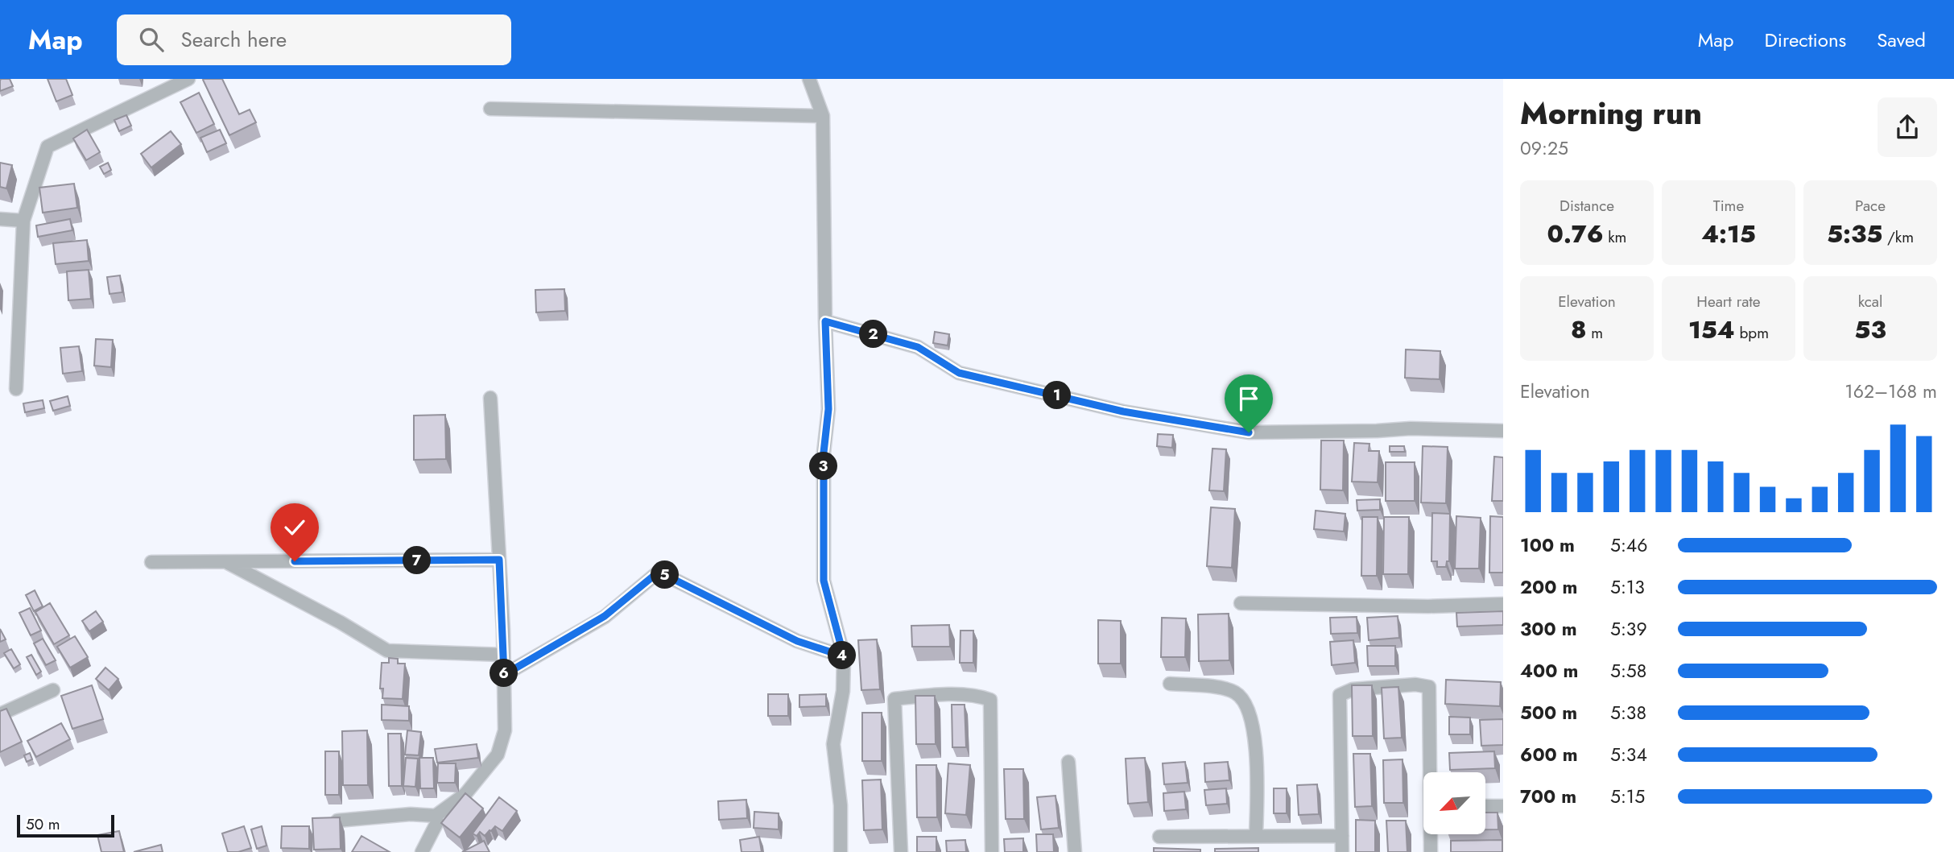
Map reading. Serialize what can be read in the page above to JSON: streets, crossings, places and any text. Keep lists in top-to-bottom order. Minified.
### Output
{"scale_bar":"50 m","north":"bottom left","page":{"header":"Map","search":"Search here","nav":["Map","Directions","Saved"],"heading":["Morning run","09:25"],"stats":[["Distance","0.76 km"],["Time","4:15"],["Pace","5:35 /km"],["Elevation","8 m"],["Heart rate","154 bpm"],["kcal","53"]],"pins":["2","1","3","7","5","4","6"],"chart":["Elevation","162–168 m"],"list":[{"name":"100 m","note":"5:46"},{"name":"200 m","note":"5:13"},{"name":"300 m","note":"5:39"},{"name":"400 m","note":"5:58"},{"name":"500 m","note":"5:38"},{"name":"600 m","note":"5:34"},{"name":"700 m","note":"5:15"}],"scale":"50 m"}}
